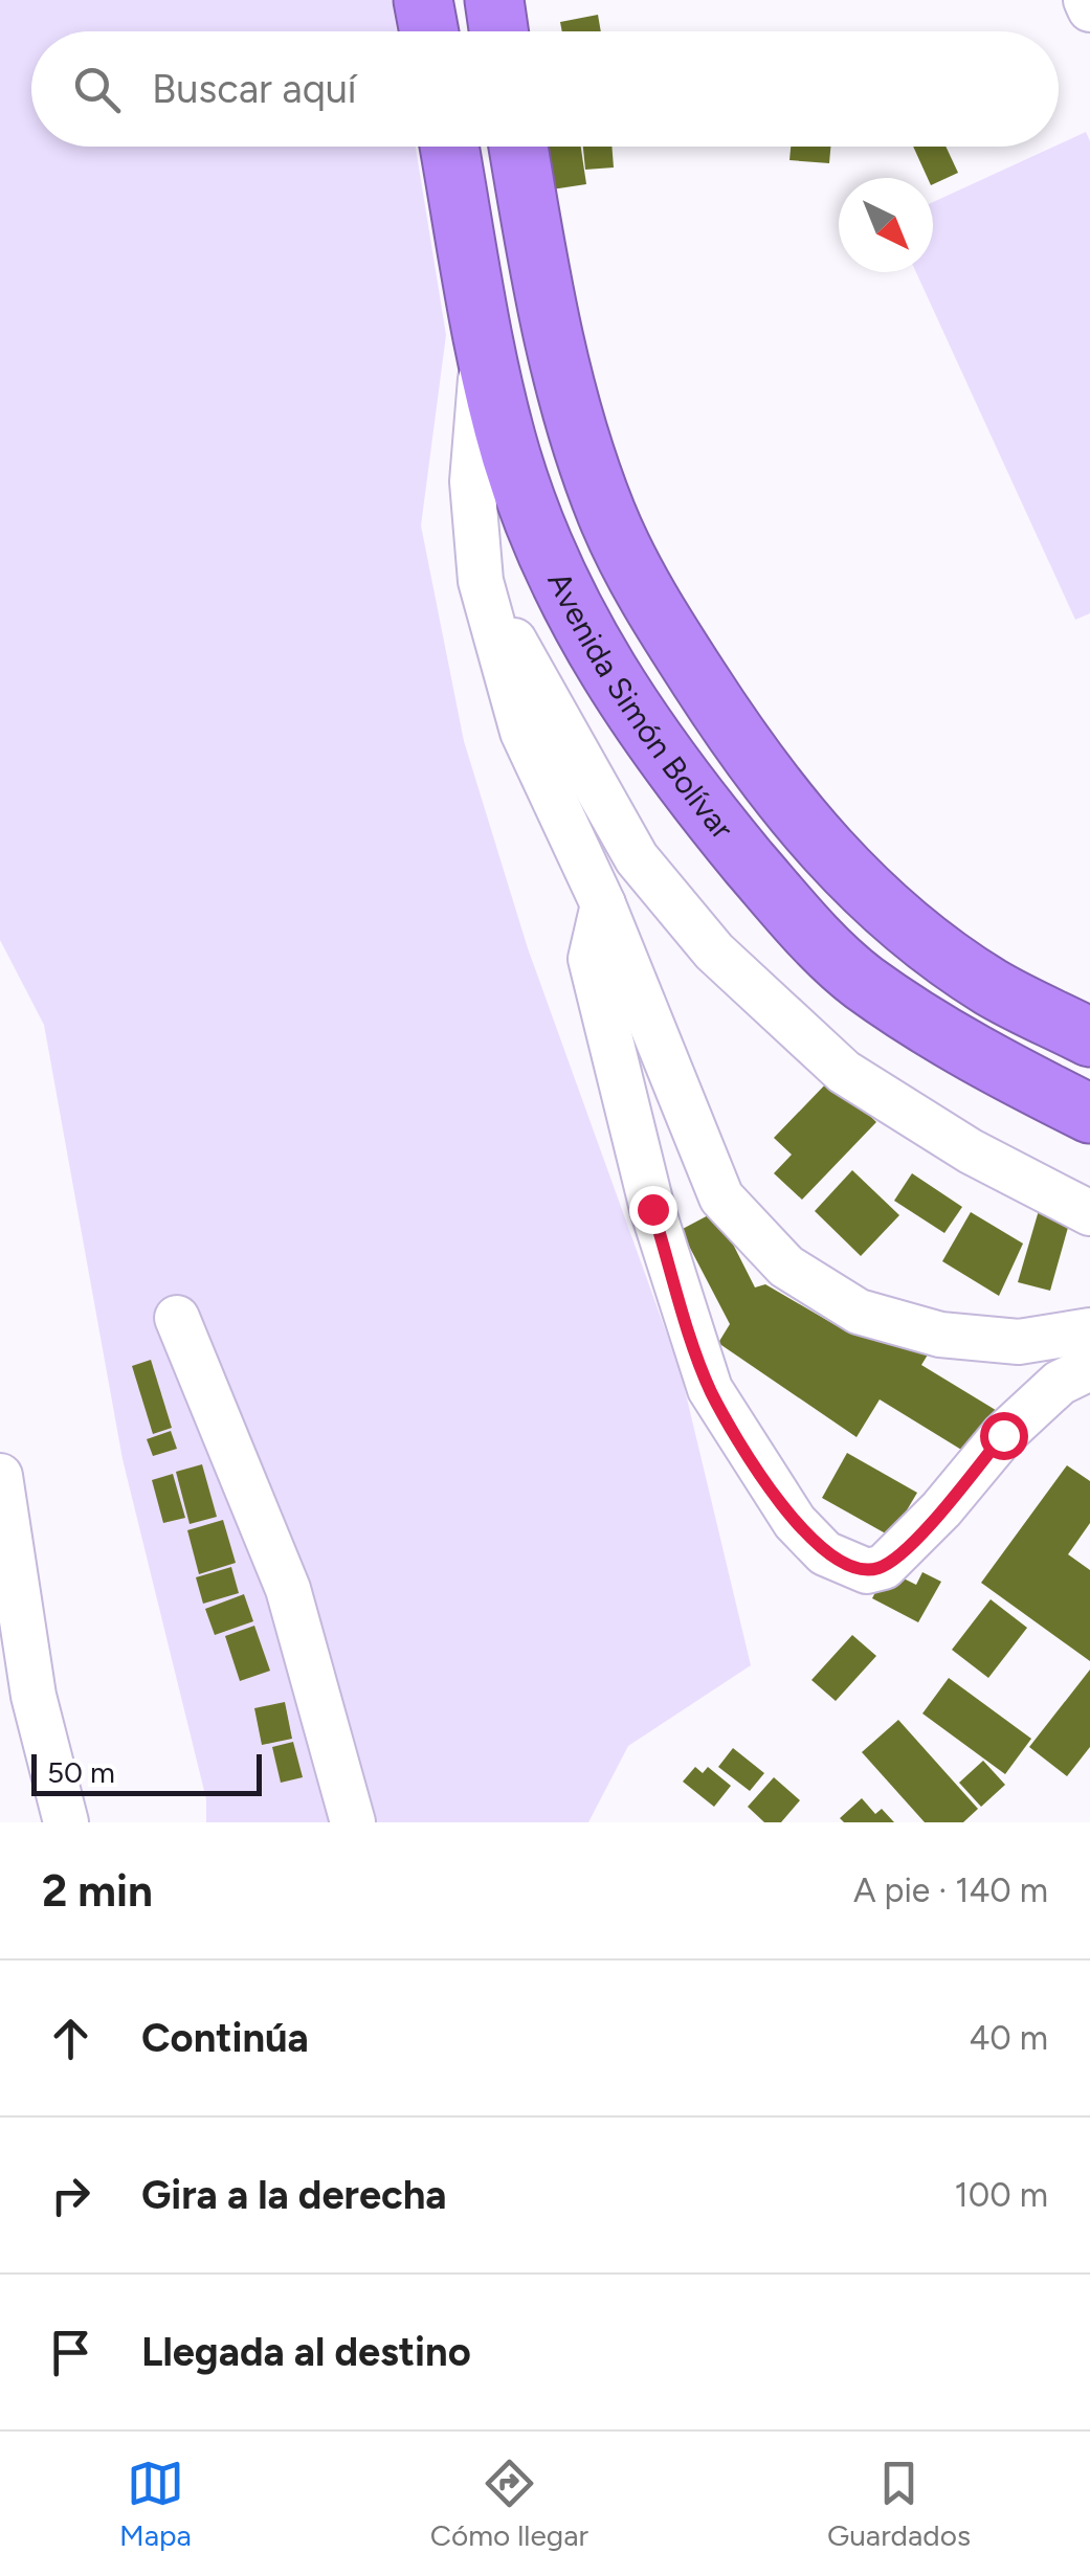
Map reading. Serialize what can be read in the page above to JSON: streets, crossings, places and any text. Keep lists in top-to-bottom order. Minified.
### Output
{"streets":{"highway":["Avenida Simón Bolívar"]},"scale_bar":"50 m","north":"bottom right","page":{"search":"Buscar aquí","scale":"50 m","heading":["2 min","A pie · 140 m"],"list":[["Continúa","40 m"],["Gira a la derecha","100 m"],"Llegada al destino"],"nav":["Mapa","Cómo llegar","Guardados"]}}
